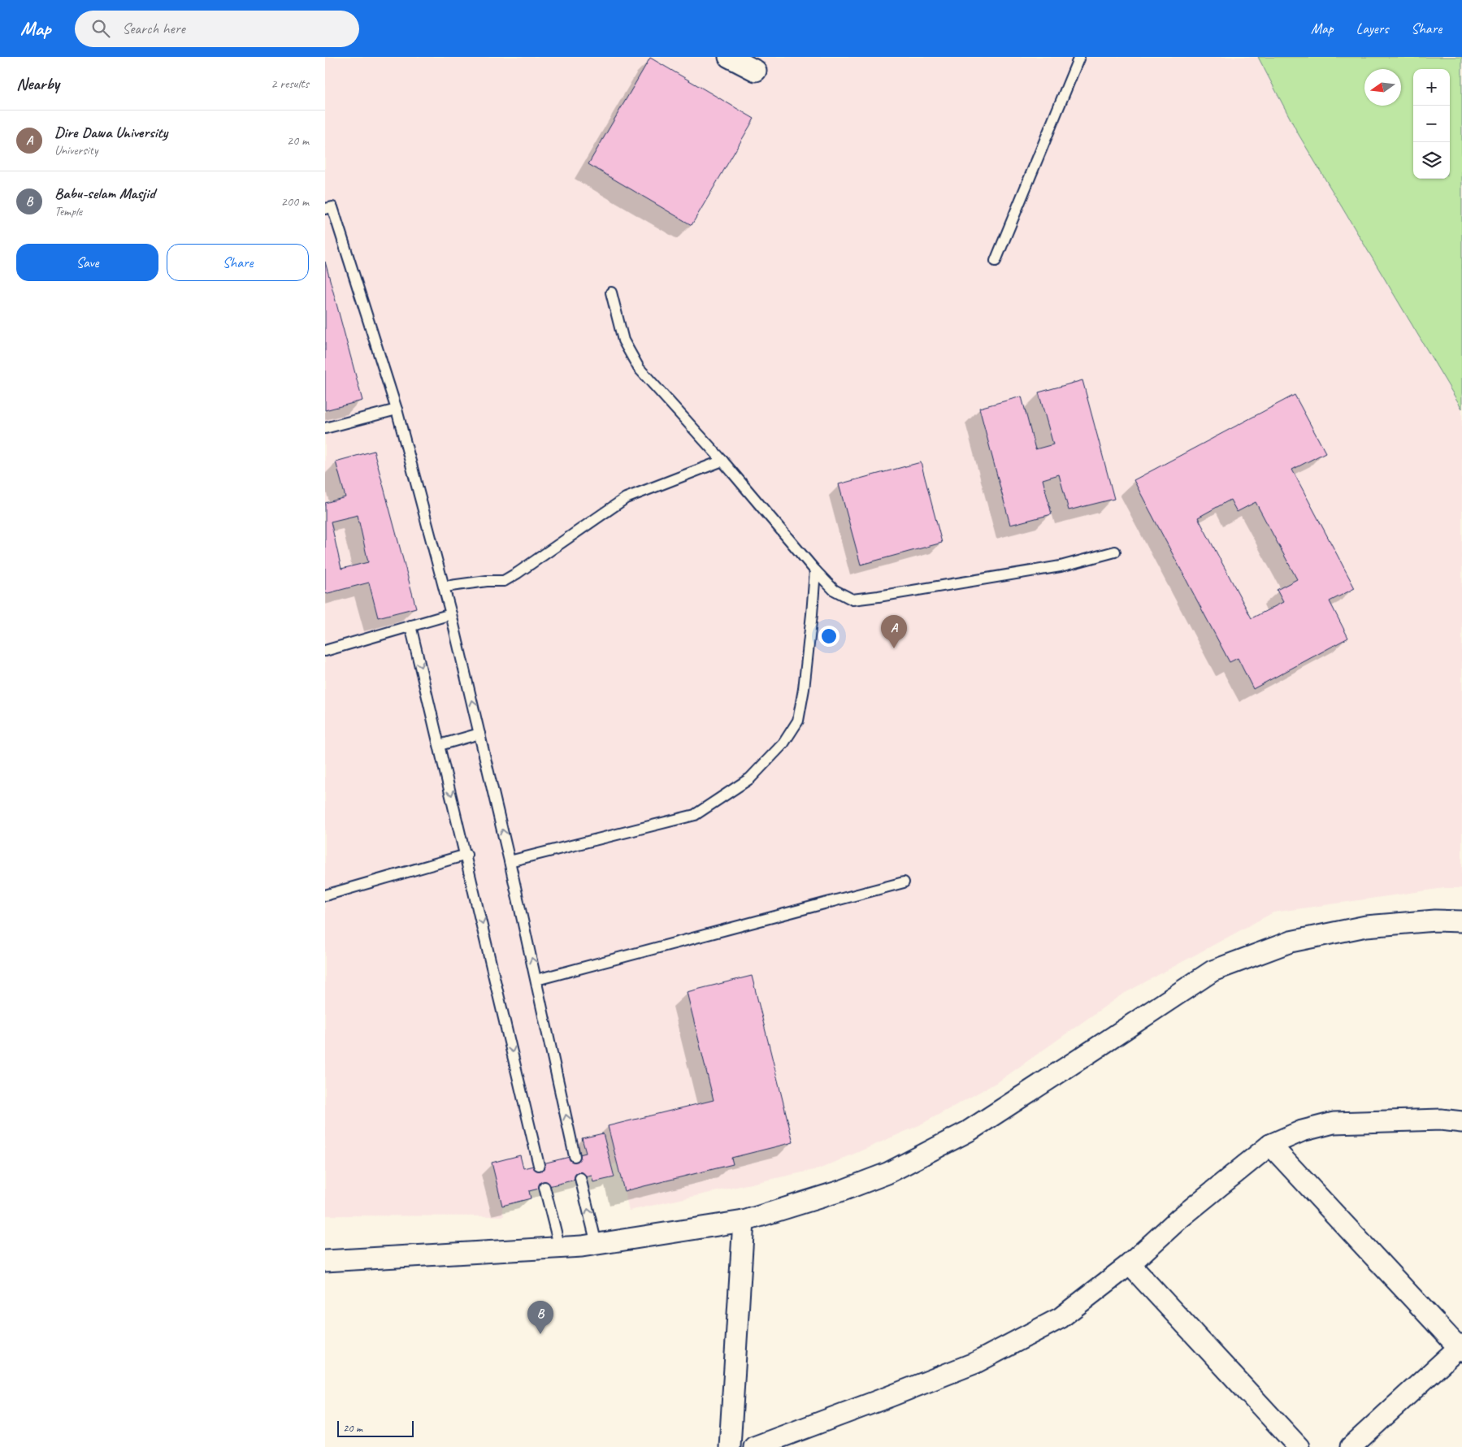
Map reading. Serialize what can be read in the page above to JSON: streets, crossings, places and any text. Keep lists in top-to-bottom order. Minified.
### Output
{"scale_bar":"20 m","north":"left","page":{"header":"Map","search":"Search here","nav":["Map","Layers","Share"],"heading":["Nearby","2 results"],"map_buttons":["+","−"],"list":[{"mark":"A","name":"Dire Dawa University","note":"University","value":"20 m"},{"mark":"B","name":"Babu-selam Masjid","note":"Temple","value":"200 m"}],"buttons":["Save","Share"],"pins":["A","B"],"scale":"20 m"}}
